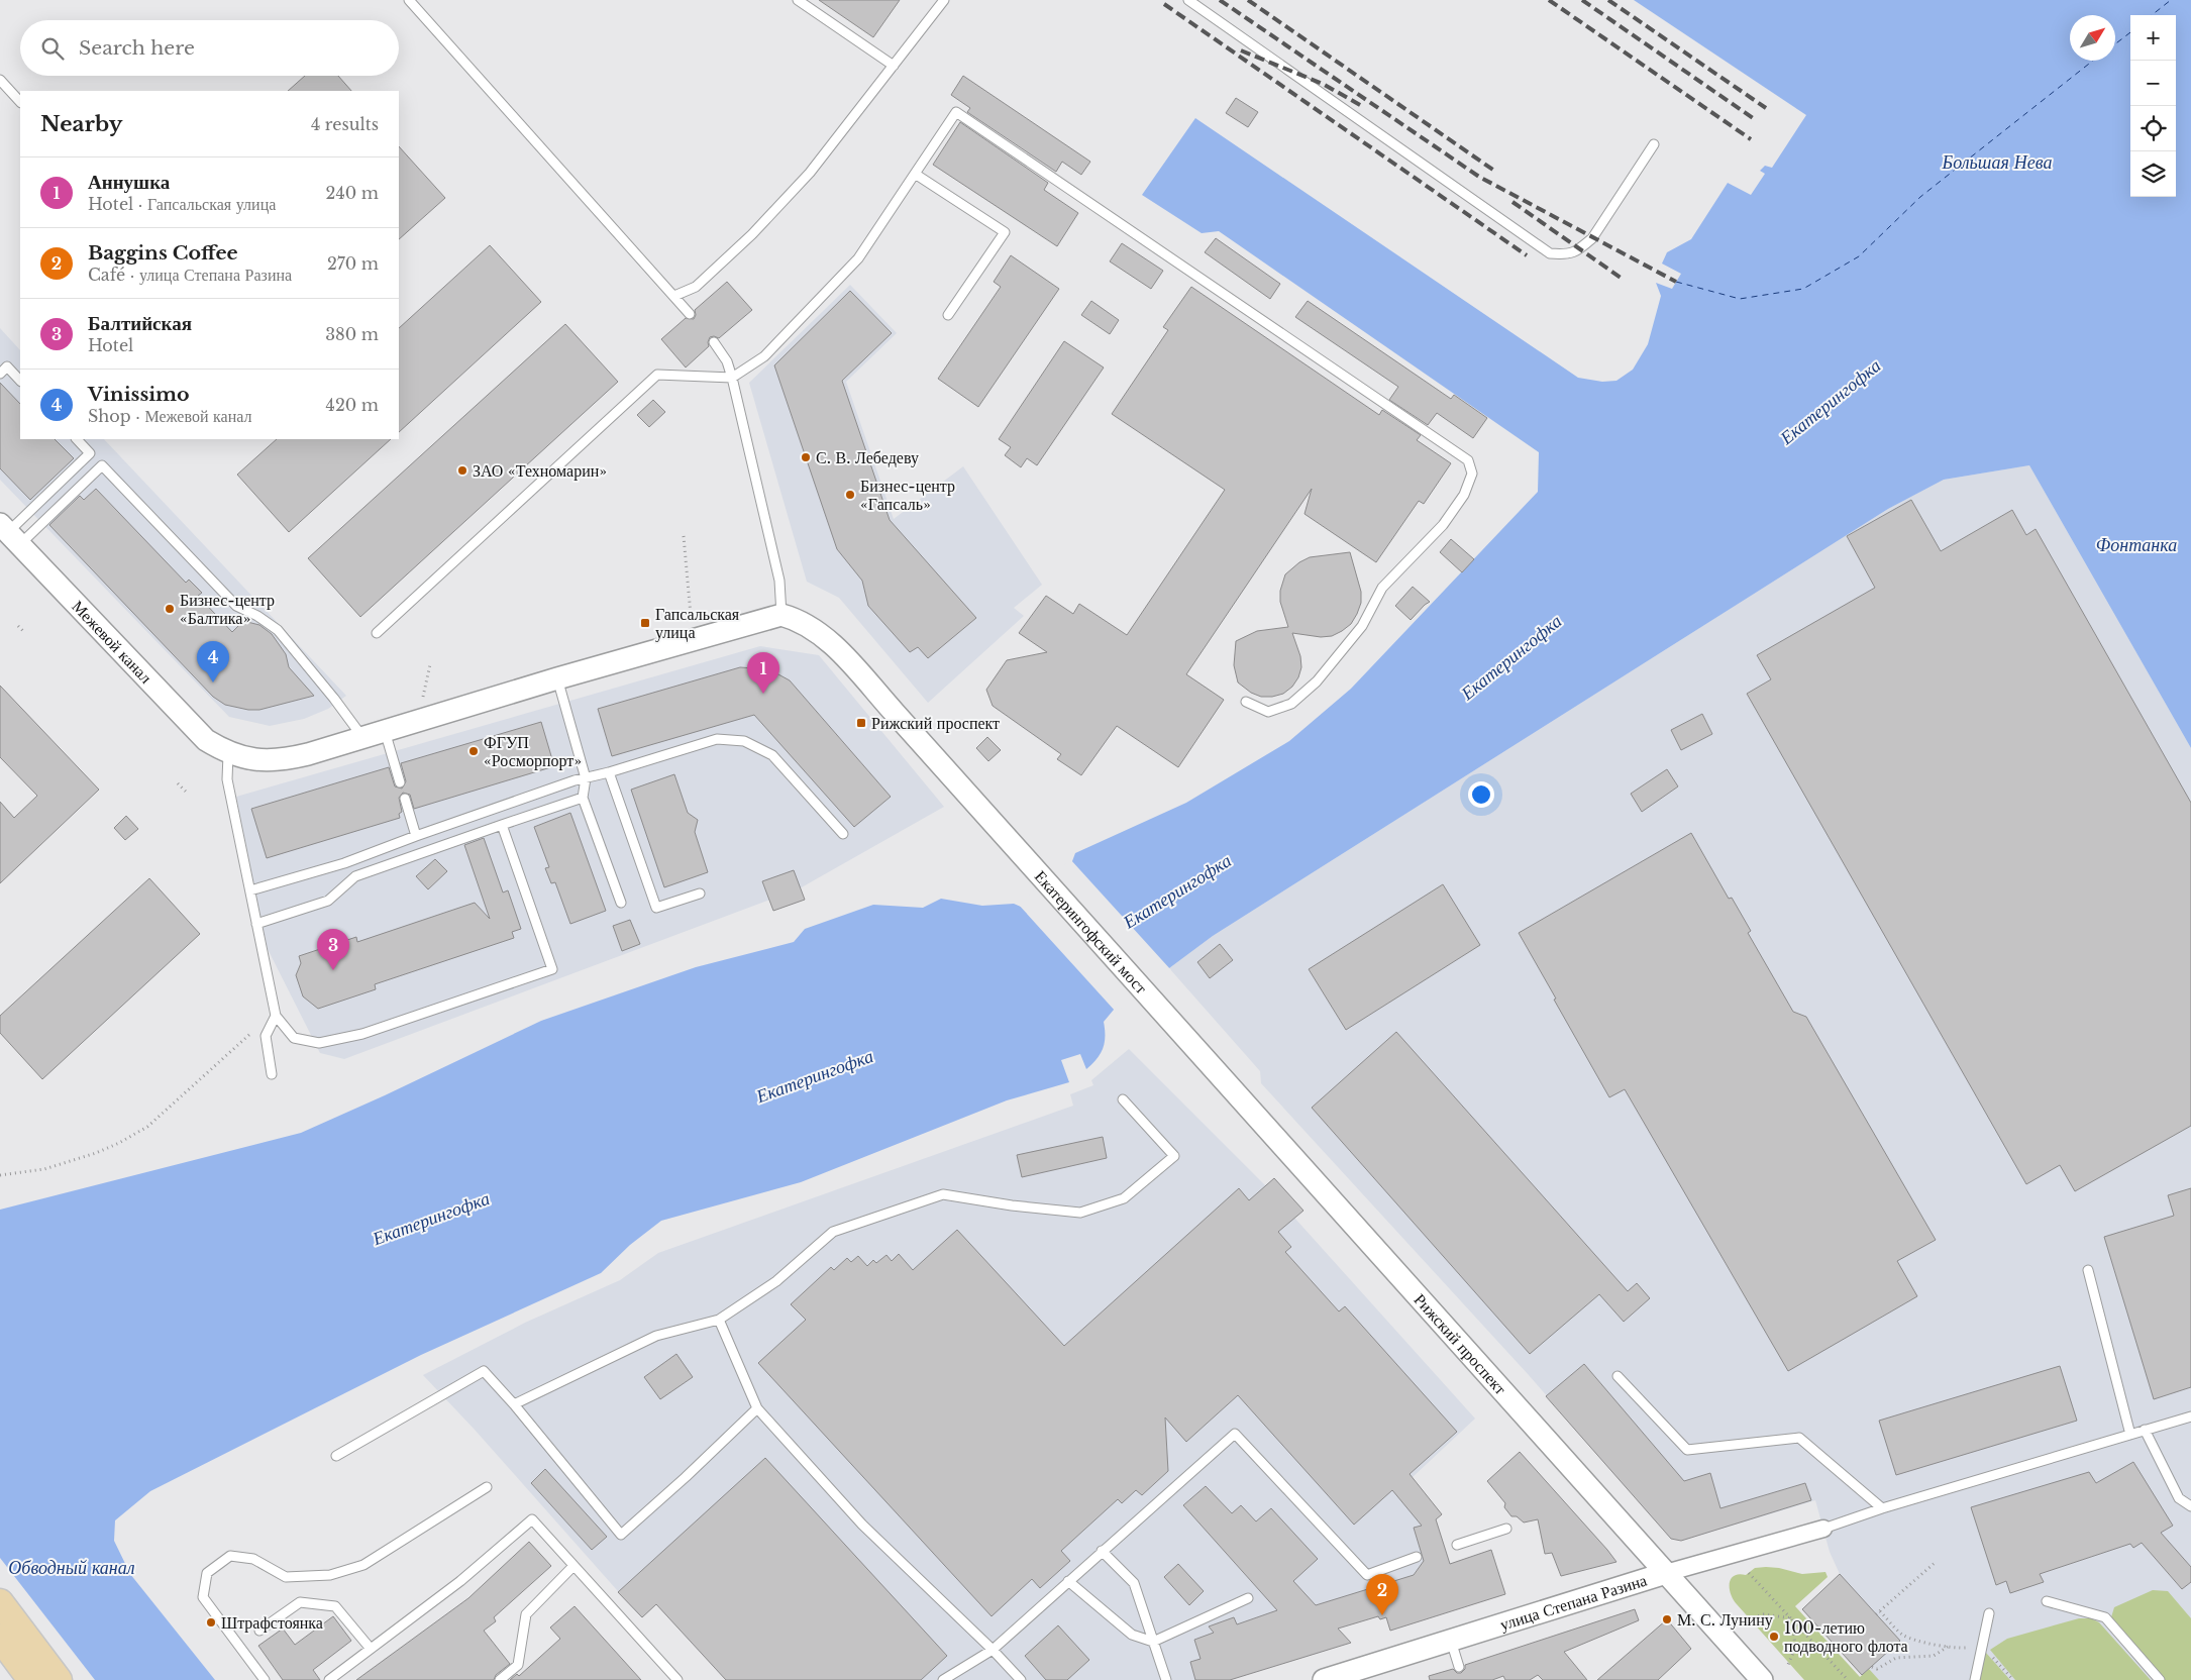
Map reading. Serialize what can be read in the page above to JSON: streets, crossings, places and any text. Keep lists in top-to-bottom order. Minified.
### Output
{"streets":{"street":["Межевой канал","Екатерингофский мост","Рижский проспект","улица Степана Разина"]},"crossings":[["Екатерингофский мост","Рижский проспект"],["Рижский проспект","улица Степана Разина"]],"water":["Большая Нева","Екатерингофка","Фонтанка","Обводный канал"],"places":{"other":["С. В. Лебедеву","ЗАО «Техномарин»","Бизнес-центр «Гапсаль»","Бизнес-центр «Балтика»","ФГУП «Росморпорт»","М. С. Лунину","Штрафстоянка","100-летию подводного флота"],"transit":["Гапсальская улица","Рижский проспект"]},"north":"top right","page":{"map_buttons":["+","−"],"search":"Search here","heading":["Nearby","4 results"],"list":[{"mark":"1","name":"Аннушка","note":"Hotel · Гапсальская улица","value":"240 m"},{"mark":"2","name":"Baggins Coffee","note":"Café · улица Степана Разина","value":"270 m"},{"mark":"3","name":"Балтийская","note":"Hotel","value":"380 m"},{"mark":"4","name":"Vinissimo","note":"Shop · Межевой канал","value":"420 m"}],"pins":["4","1","3","2"]}}
